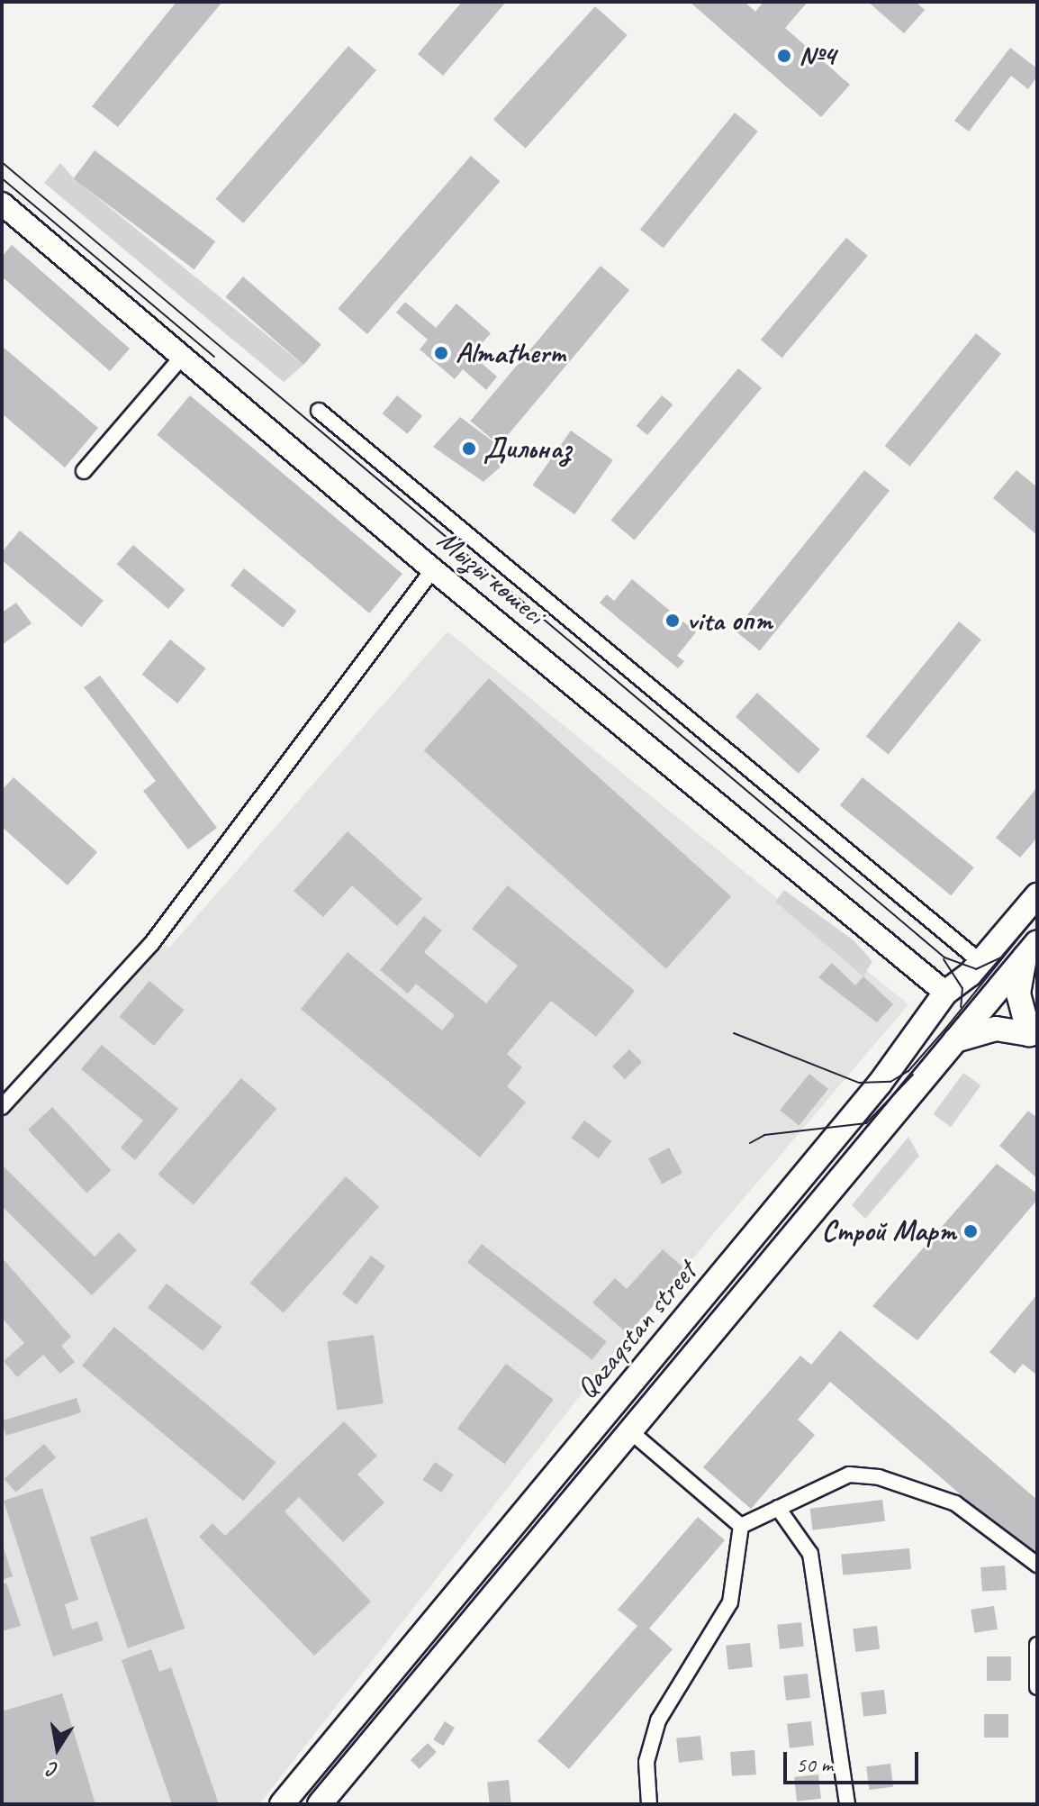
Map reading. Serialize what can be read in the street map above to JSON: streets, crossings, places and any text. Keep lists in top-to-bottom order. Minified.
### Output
{"streets":{"main road":["Мызы көшесі","Qazaqstan street"]},"crossings":[["Мызы көшесі","Qazaqstan street"]],"places":["№4","Almatherm","Дильназ","vita опт","Строй Март"],"scale_bar":"50 m","north":"bottom"}
